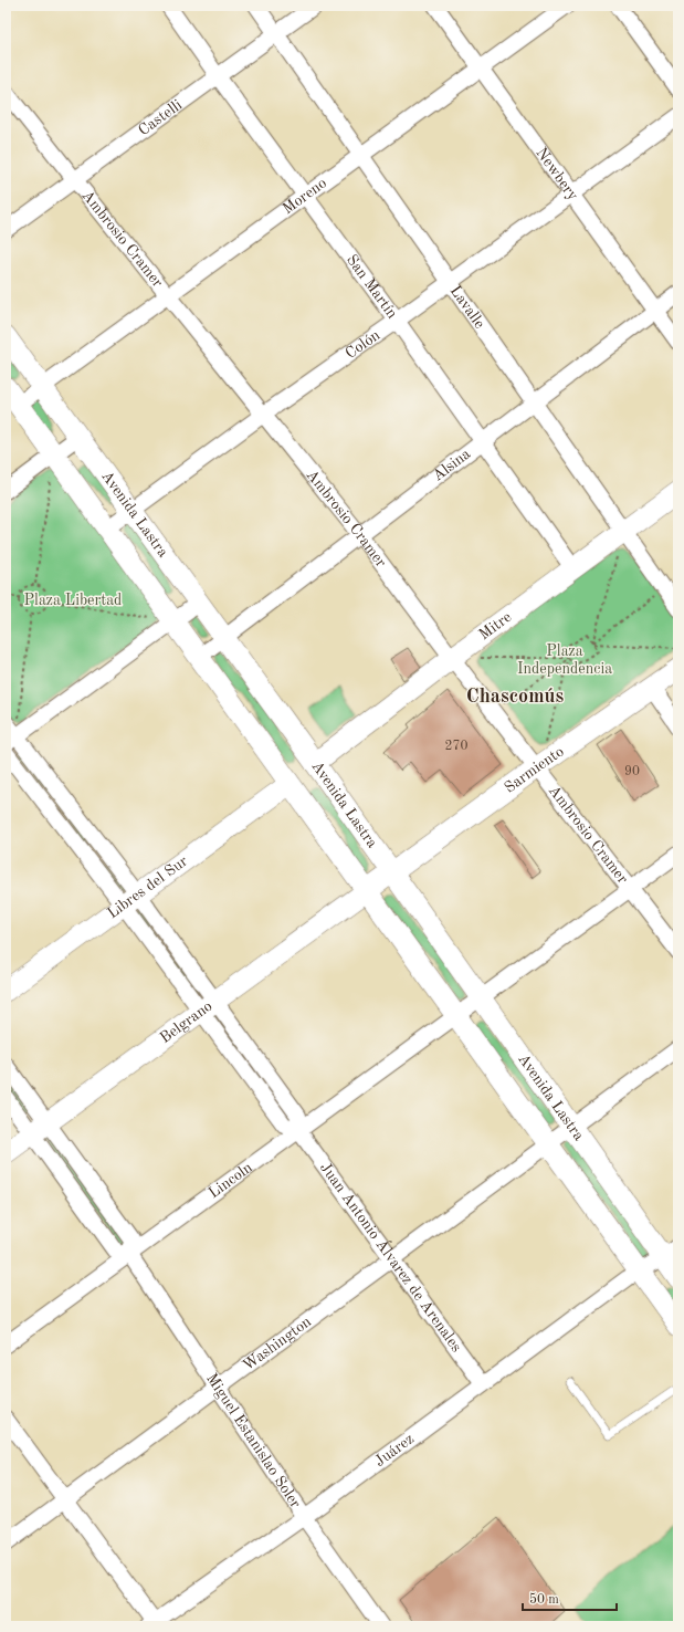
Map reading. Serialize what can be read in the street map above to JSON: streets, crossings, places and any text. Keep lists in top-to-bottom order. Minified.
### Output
{"streets":{"main road":["Avenida Lastra","Mitre","Sarmiento","Libres del Sur","Belgrano"],"street":["Castelli","Newbery","Moreno","Ambrosio Cramer","San Martín","Lavalle","Colón","Alsina","Lincoln","Juan Antonio Álvarez de Arenales","Washington","Miguel Estanislao Soler","Juárez"]},"crossings":[["Castelli","Ambrosio Cramer"],["Castelli","San Martín"],["Castelli","Lavalle"],["Newbery","Moreno"],["Newbery","Colón"],["Newbery","Alsina"],["Moreno","Ambrosio Cramer"],["Moreno","San Martín"],["Moreno","Lavalle"],["Moreno","Avenida Lastra"],["Ambrosio Cramer","Colón"],["Ambrosio Cramer","Alsina"],["Ambrosio Cramer","Mitre"],["Ambrosio Cramer","Sarmiento"],["Ambrosio Cramer","Lincoln"],["San Martín","Colón"],["San Martín","Alsina"],["San Martín","Mitre"],["Lavalle","Colón"],["Lavalle","Alsina"],["Lavalle","Mitre"],["Colón","Avenida Lastra"],["Alsina","Avenida Lastra"],["Avenida Lastra","Mitre"],["Avenida Lastra","Sarmiento"],["Avenida Lastra","Libres del Sur"],["Avenida Lastra","Belgrano"],["Avenida Lastra","Lincoln"],["Avenida Lastra","Washington"],["Avenida Lastra","Juárez"],["Sarmiento","Belgrano"],["Libres del Sur","Juan Antonio Álvarez de Arenales"],["Belgrano","Juan Antonio Álvarez de Arenales"],["Belgrano","Miguel Estanislao Soler"],["Lincoln","Juan Antonio Álvarez de Arenales"],["Lincoln","Miguel Estanislao Soler"],["Juan Antonio Álvarez de Arenales","Washington"],["Juan Antonio Álvarez de Arenales","Juárez"],["Washington","Miguel Estanislao Soler"],["Miguel Estanislao Soler","Juárez"]],"districts":["Chascomús"],"parks":["Plaza Libertad","Plaza Independencia"],"house_numbers":["270","90"],"scale_bar":"50 m"}
